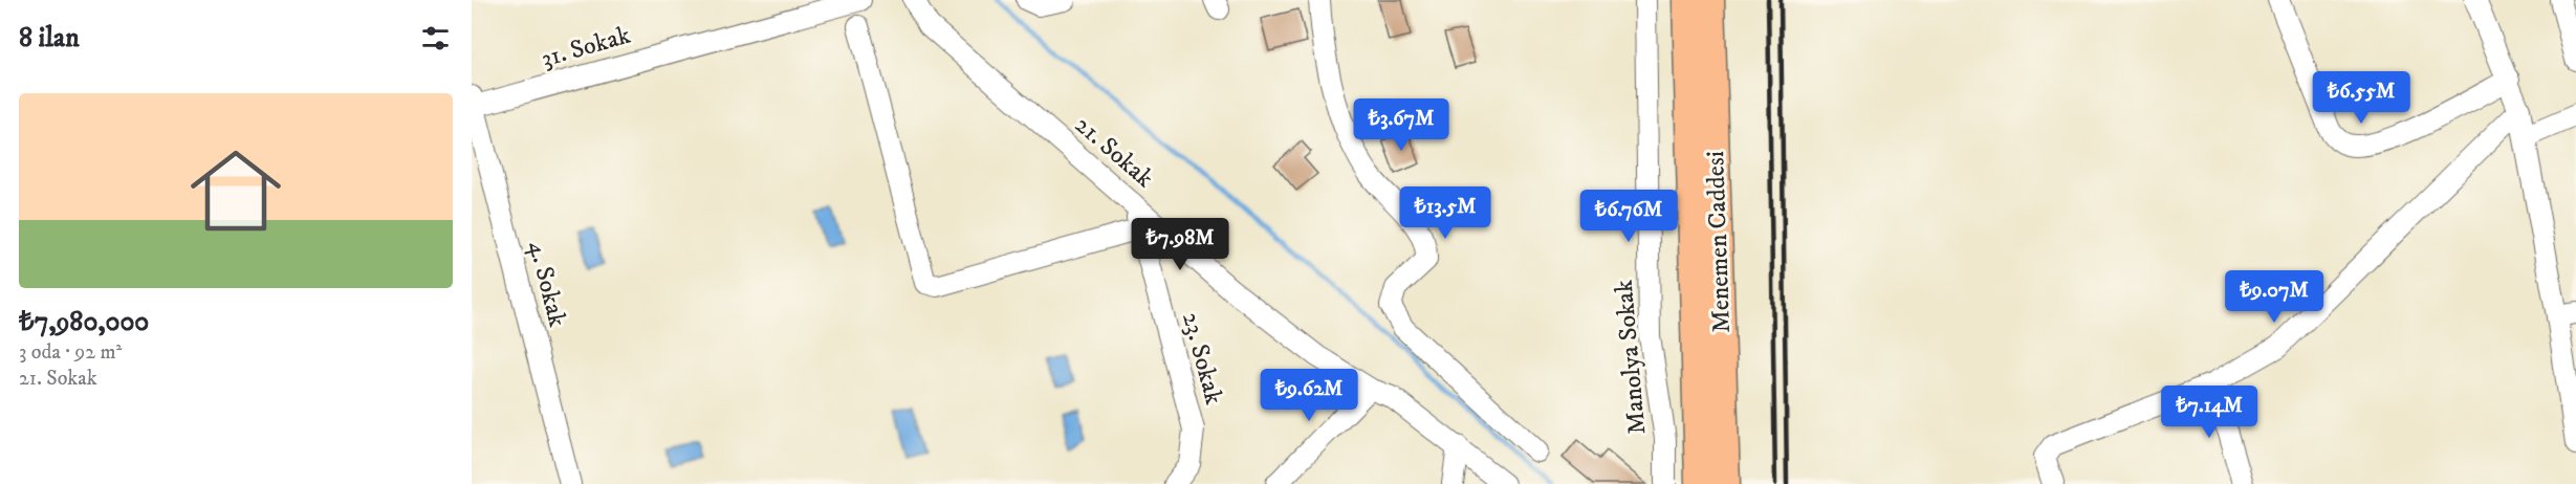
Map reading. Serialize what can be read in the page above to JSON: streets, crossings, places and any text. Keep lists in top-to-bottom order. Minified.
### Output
{"streets":{"highway":["Menemen Caddesi"],"street":["31. Sokak","21. Sokak","4. Sokak","Manolya Sokak","23. Sokak"]},"crossings":[["31. Sokak","4. Sokak"],["21. Sokak","23. Sokak"]],"page":{"heading":"8 ilan","price":["₺6.55M","₺3.67M","₺13.5M","₺6.76M","₺7.98M","₺9.07M","₺9.62M","₺7.14M"],"list":[{"name":"₺7,980,000","note":"3 oda · 92 m² · 21. Sokak"}]}}
